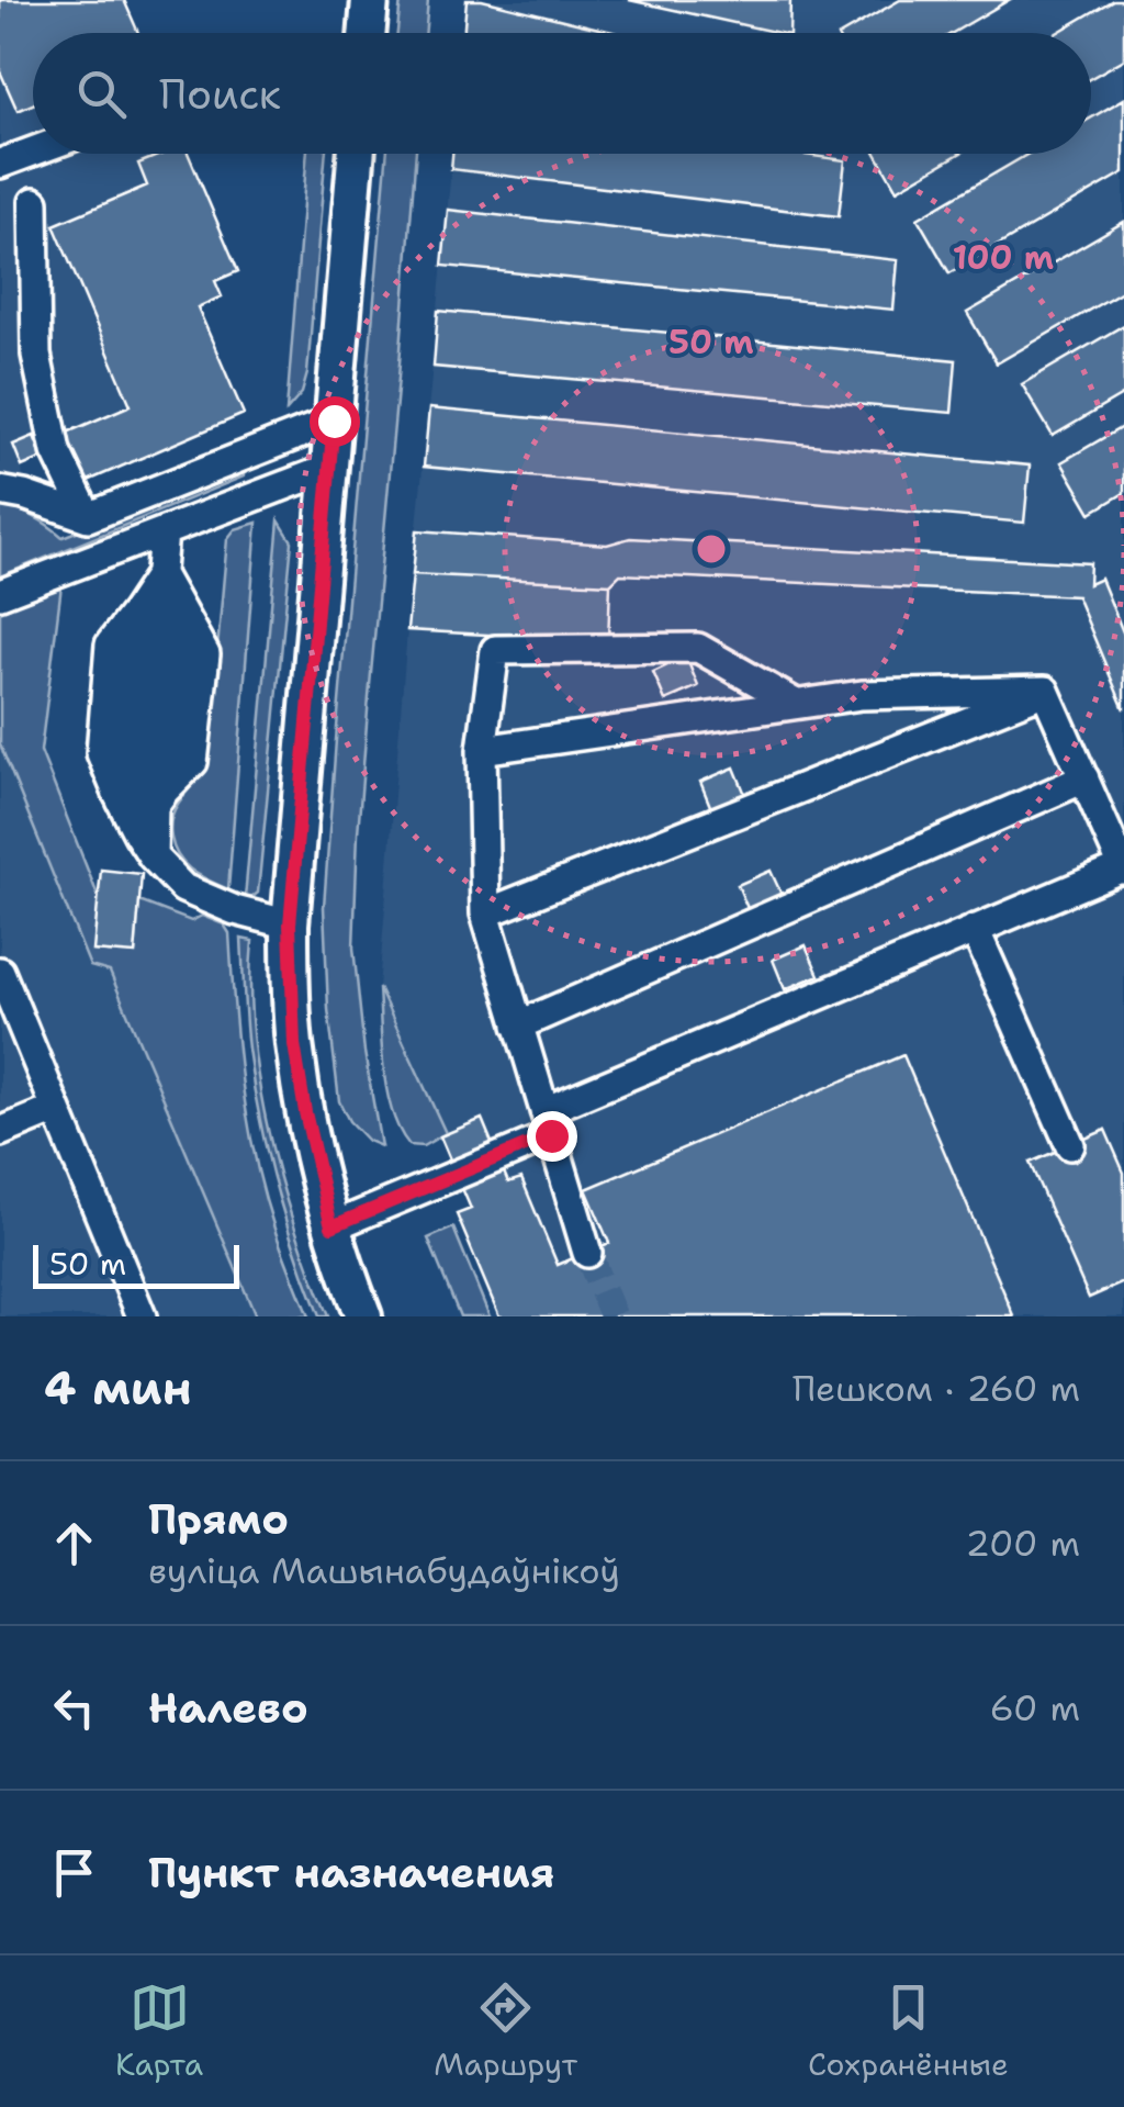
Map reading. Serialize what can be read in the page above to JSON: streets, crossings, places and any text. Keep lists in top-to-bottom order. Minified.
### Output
{"scale_bar":"50 m","page":{"search":"Поиск","scale":"50 m","heading":["4 мин","Пешком · 260 m"],"list":[["Прямо","вуліца Машынабудаўнікоў","200 m"],["Налево","60 m"],"Пункт назначения"],"nav":["Карта","Маршрут","Сохранённые"]},"rings":["100 m","50 m"]}
